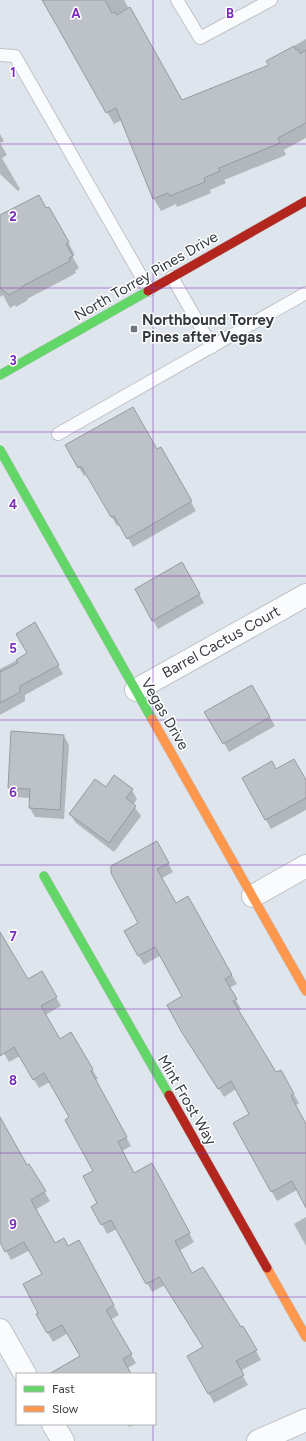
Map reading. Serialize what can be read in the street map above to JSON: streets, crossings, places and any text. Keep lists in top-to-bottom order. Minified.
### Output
{"streets":{"main road":["North Torrey Pines Drive","Vegas Drive","Mint Frost Way"],"street":["Barrel Cactus Court"]},"crossings":[["Barrel Cactus Court","Vegas Drive"]],"places":{"transit":["Northbound Torrey Pines after Vegas"]},"legend":["Fast","Slow"],"grid":{"columns":["A","B"],"rows":["1","2","3","4","5","6","7","8","9"]}}
